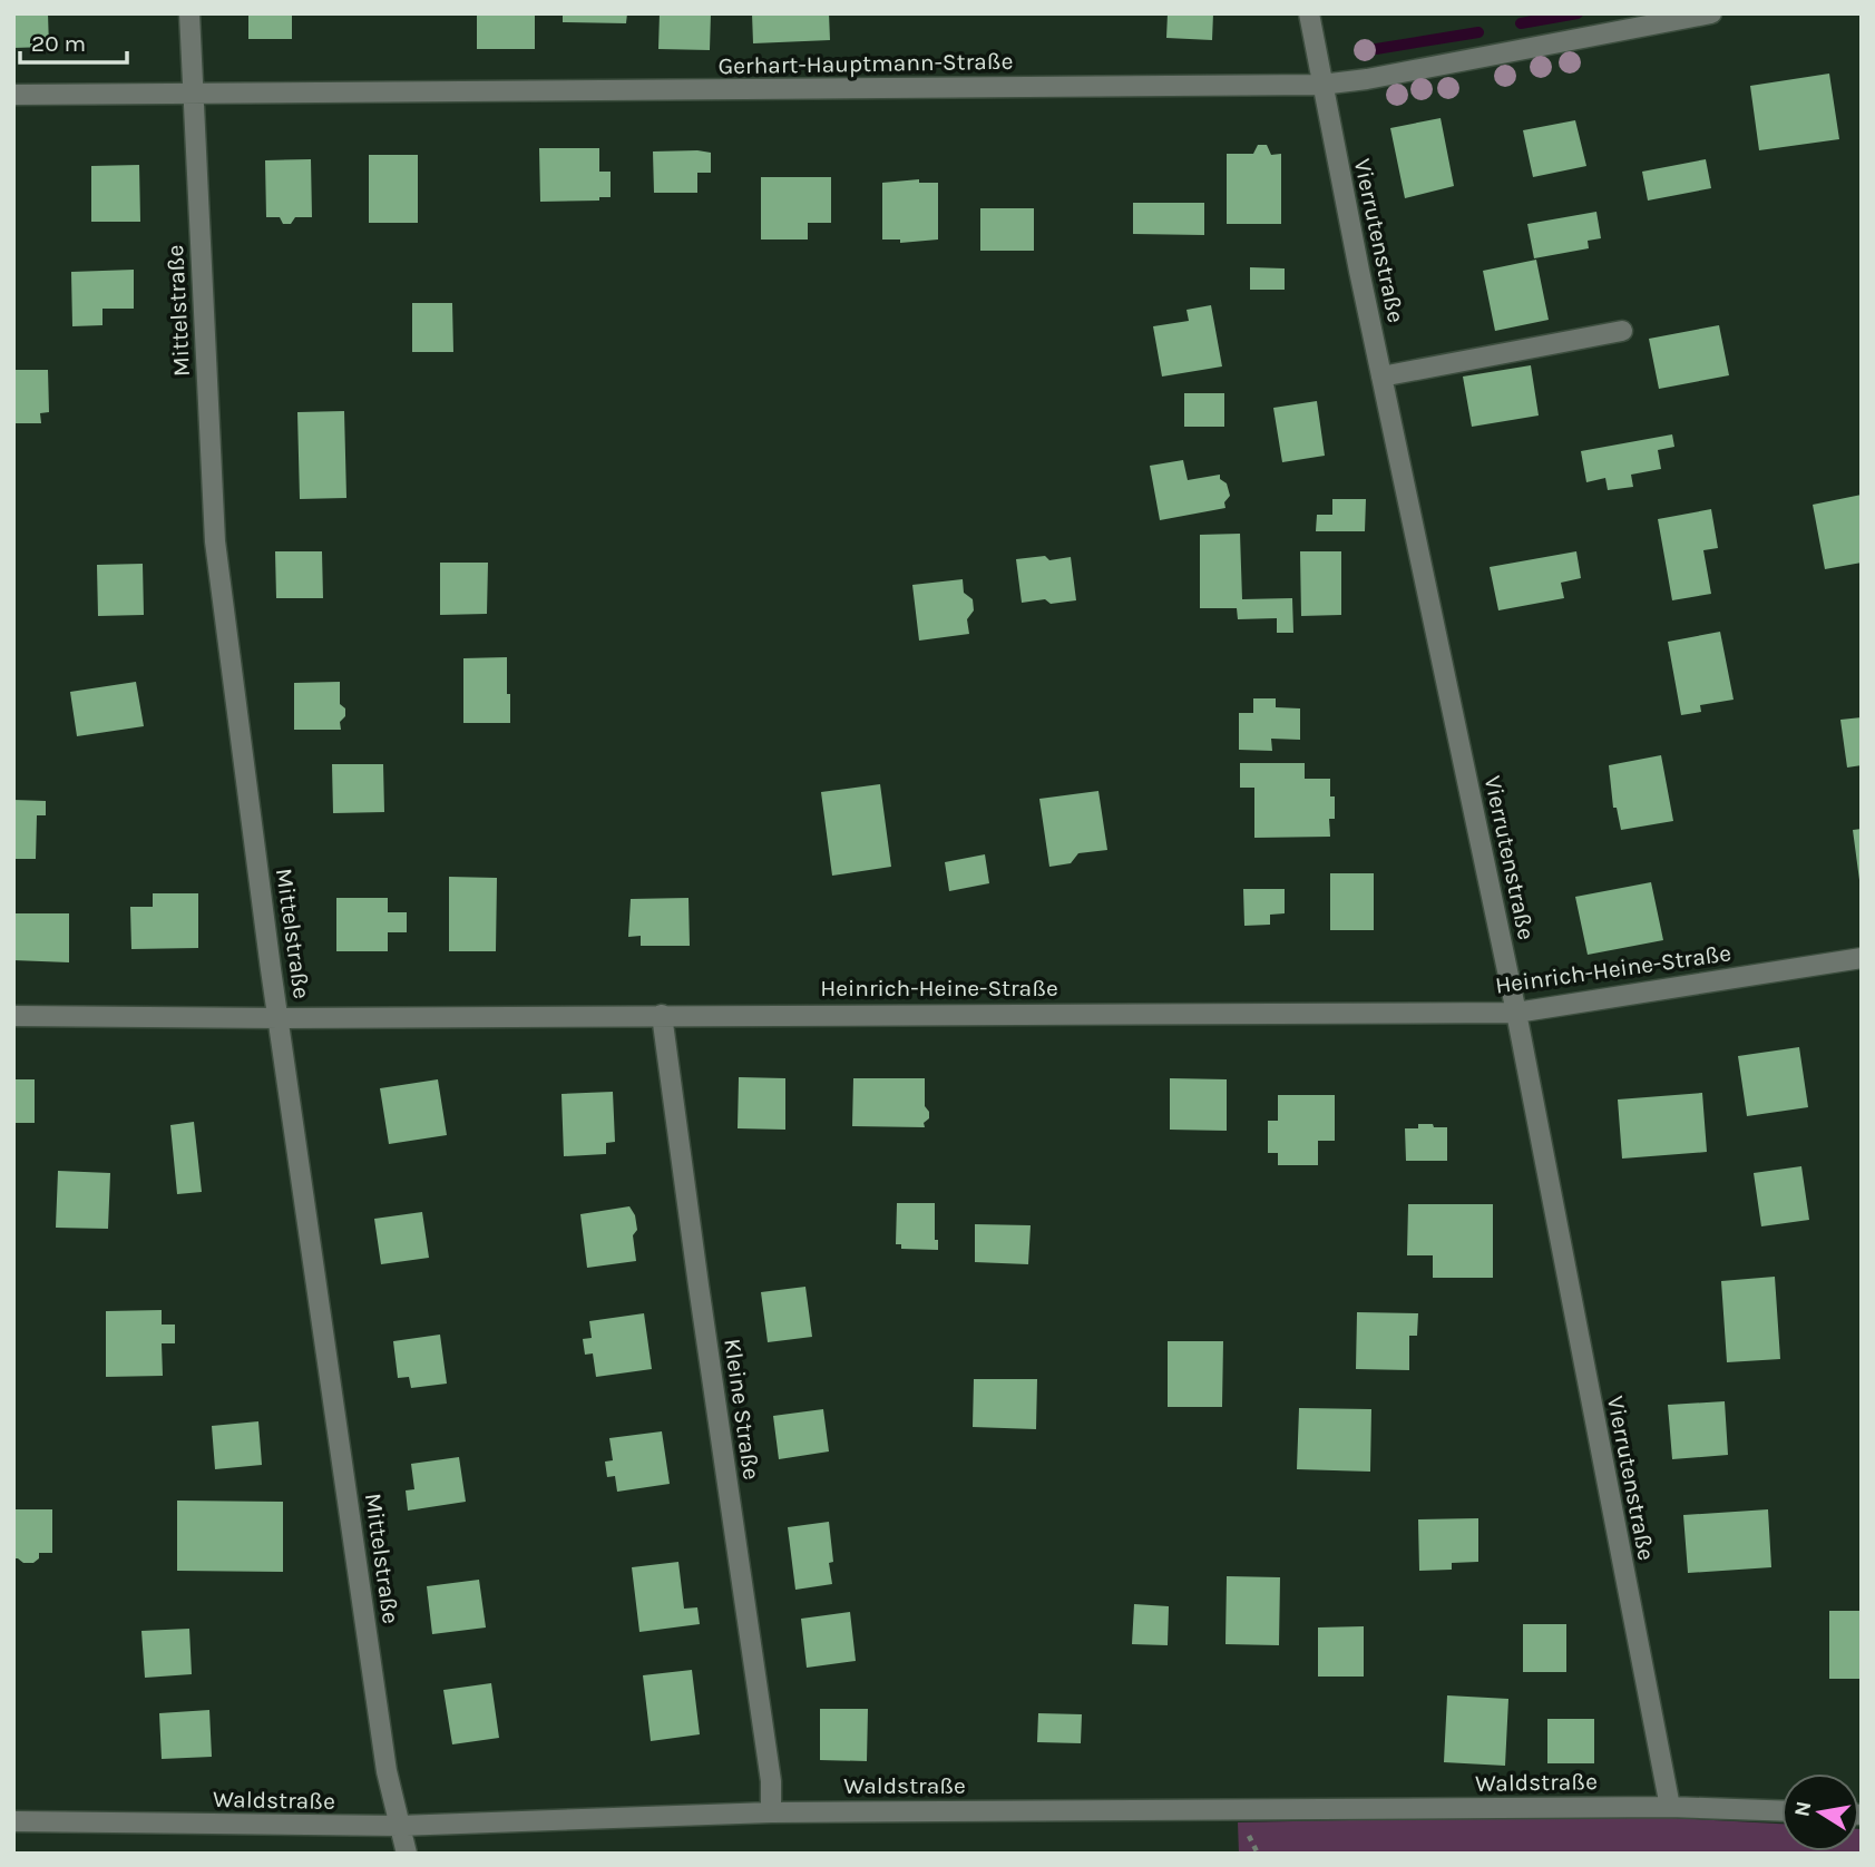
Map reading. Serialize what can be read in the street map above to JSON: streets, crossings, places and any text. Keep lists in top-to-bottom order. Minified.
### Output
{"streets":{"street":["Gerhart-Hauptmann-Straße","Vierrutenstraße","Mittelstraße","Heinrich-Heine-Straße","Kleine Straße","Waldstraße"]},"crossings":[["Gerhart-Hauptmann-Straße","Vierrutenstraße"],["Gerhart-Hauptmann-Straße","Mittelstraße"],["Vierrutenstraße","Heinrich-Heine-Straße"],["Vierrutenstraße","Waldstraße"],["Mittelstraße","Heinrich-Heine-Straße"],["Mittelstraße","Waldstraße"],["Heinrich-Heine-Straße","Kleine Straße"],["Kleine Straße","Waldstraße"]],"scale_bar":"20 m","north":"left"}
